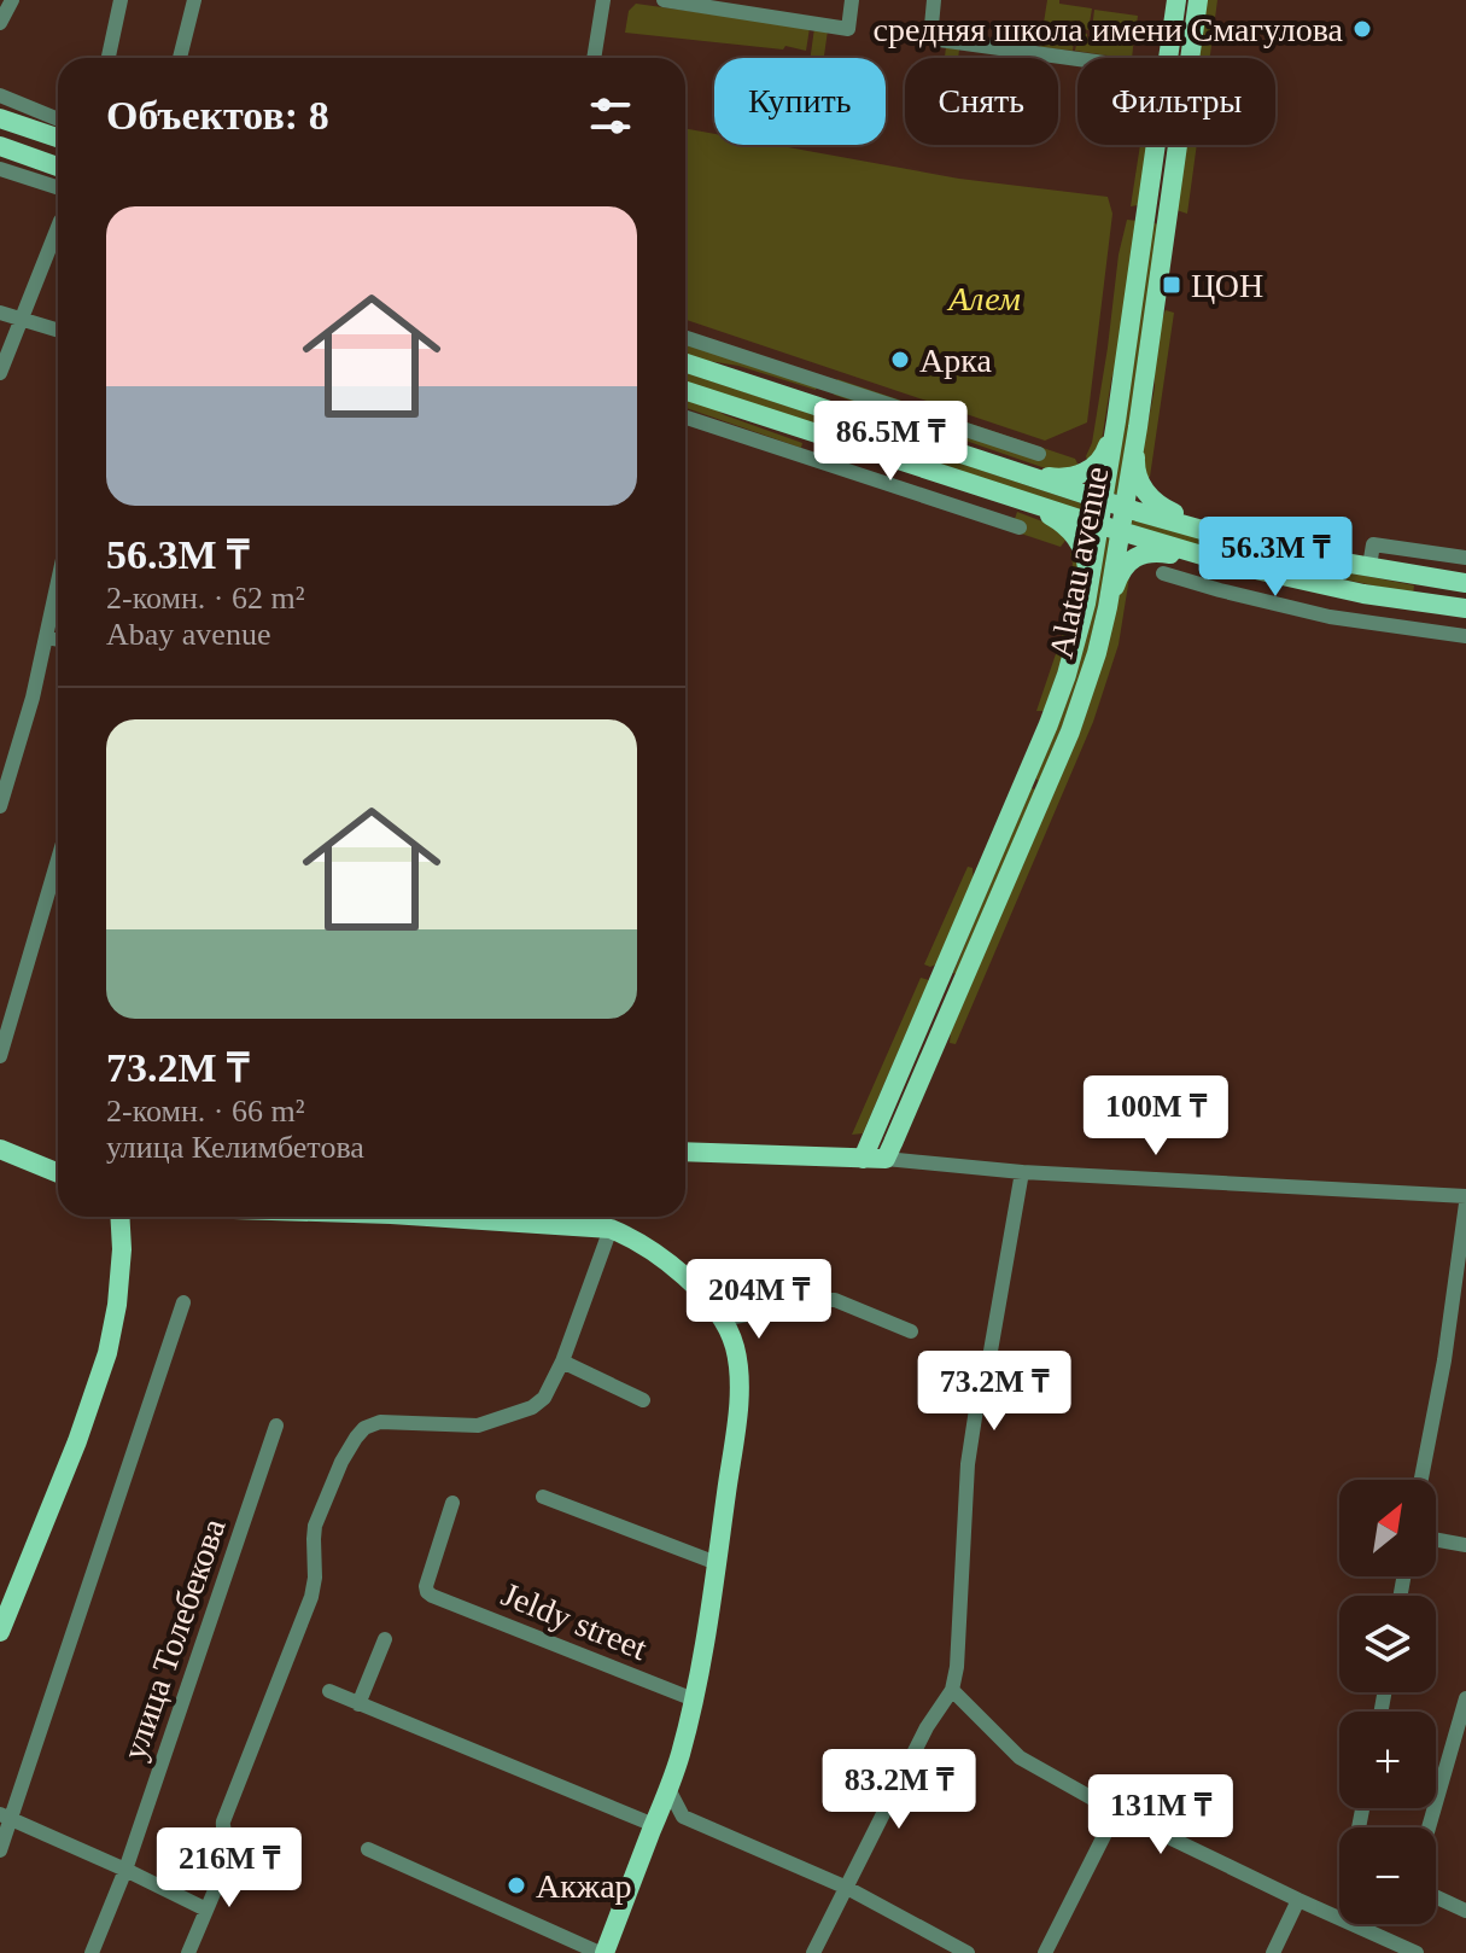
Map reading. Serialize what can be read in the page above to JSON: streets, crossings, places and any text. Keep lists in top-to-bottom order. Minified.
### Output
{"streets":{"main road":["Alatau avenue"],"street":["Jeldy street","улица Толебекова"]},"parks":["Алем"],"places":{"other":["средняя школа имени Смагулова","Арка","Акжар"],"transit":["ЦОН"]},"north":"top right","page":{"chip":["Купить","Снять","Фильтры"],"heading":"Объектов: 8","list":[{"name":"56.3M ₸","note":"2-комн. · 62 m² · Abay avenue"},{"name":"73.2M ₸","note":"2-комн. · 66 m² · улица Келимбетова"}],"price":["86.5M ₸","56.3M ₸","100M ₸","204M ₸","73.2M ₸","83.2M ₸","131M ₸","216M ₸"],"map_buttons":["+","−"]}}
